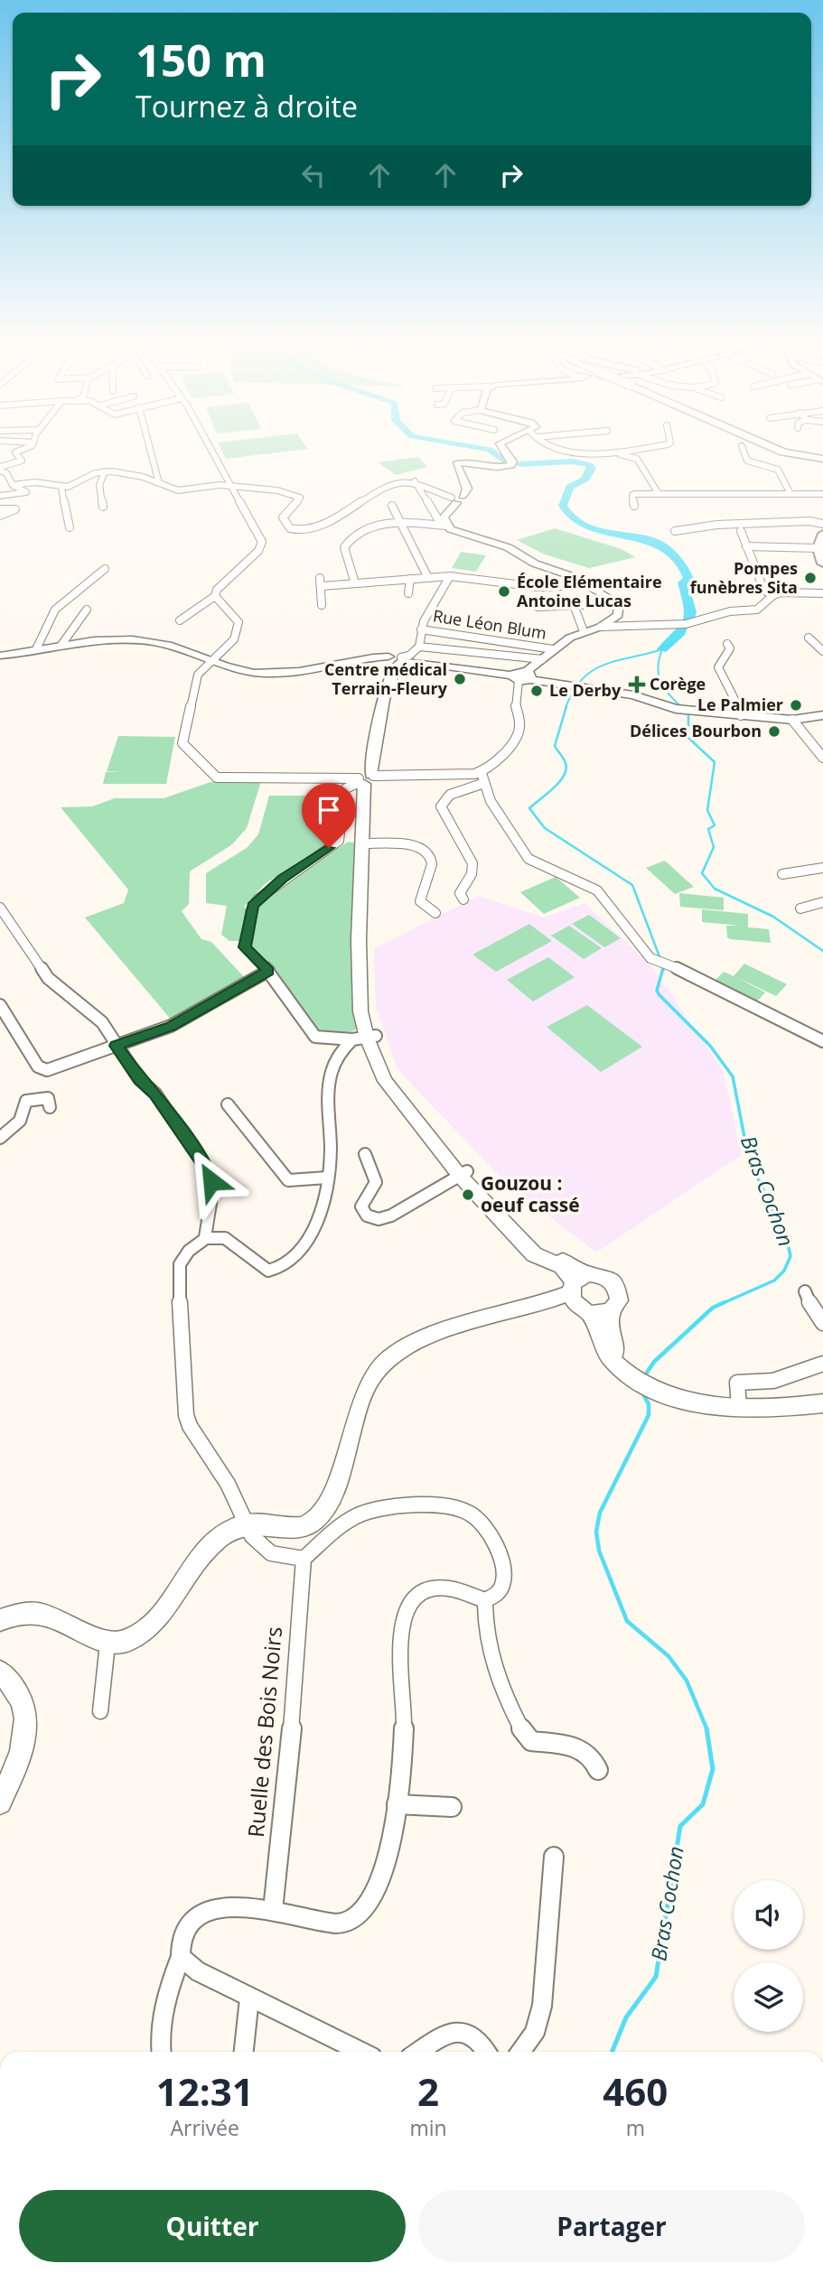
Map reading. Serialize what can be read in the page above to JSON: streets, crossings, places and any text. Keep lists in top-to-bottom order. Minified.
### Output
{"streets":{"street":["Rue Léon Blum","Ruelle des Bois Noirs"]},"water":["Bras Cochon"],"places":{"other":["Pompes funèbres Sita","École Elémentaire Antoine Lucas","Centre médical Terrain-Fleury","Le Derby","Le Palmier","Délices Bourbon","Gouzou : oeuf cassé"],"health":["Corège"]},"page":{"turn":["150 m","Tournez à droite"],"eta":["12:31","Arrivée","2","min","460","m"],"buttons":["Quitter","Partager"]}}
